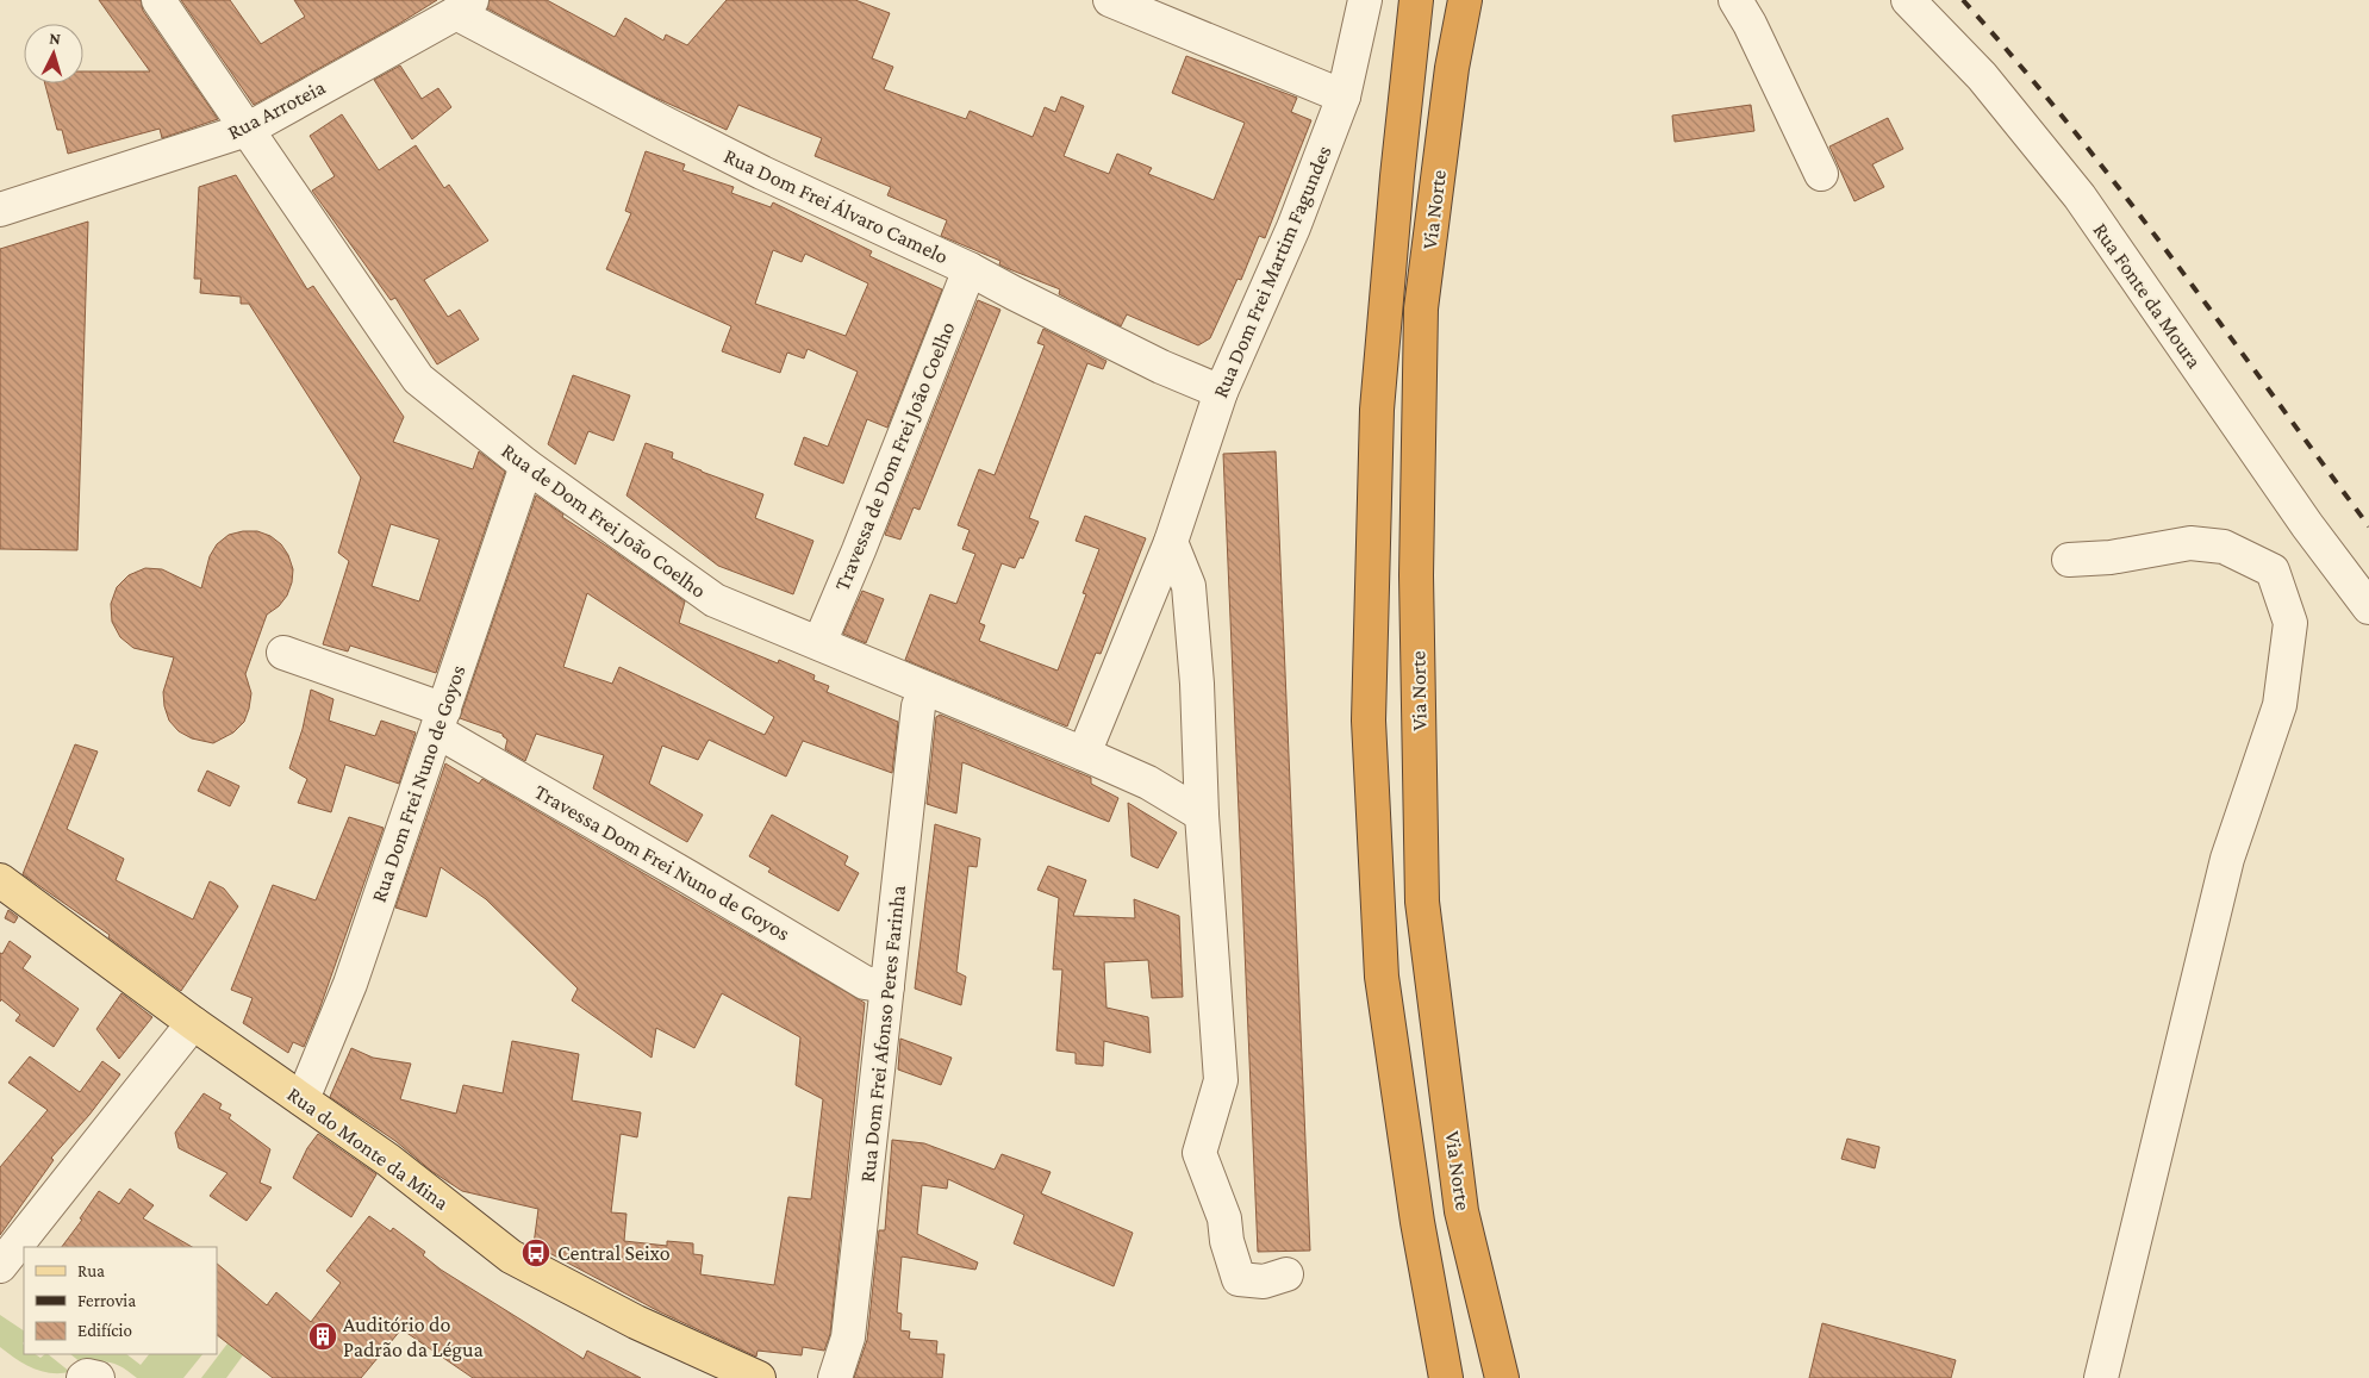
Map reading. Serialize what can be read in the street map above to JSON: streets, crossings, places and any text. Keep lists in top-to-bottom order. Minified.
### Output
{"streets":{"highway":["Via Norte"],"main road":["Rua do Monte da Mina"],"street":["Rua Arroteia","Rua Dom Frei Álvaro Camelo","Rua Dom Frei Martim Fagundes","Rua Fonte da Moura","Travessa de Dom Frei João Coelho","Rua de Dom Frei João Coelho","Rua Dom Frei Nuno de Goyos","Travessa Dom Frei Nuno de Goyos","Rua Dom Frei Afonso Peres Farinha"]},"crossings":[["Rua Arroteia","Rua Dom Frei Álvaro Camelo"],["Rua Arroteia","Rua de Dom Frei João Coelho"],["Rua Dom Frei Álvaro Camelo","Rua Dom Frei Martim Fagundes"],["Rua Dom Frei Álvaro Camelo","Travessa de Dom Frei João Coelho"],["Rua Dom Frei Martim Fagundes","Rua de Dom Frei João Coelho"],["Travessa de Dom Frei João Coelho","Rua de Dom Frei João Coelho"],["Rua de Dom Frei João Coelho","Rua Dom Frei Nuno de Goyos"],["Rua de Dom Frei João Coelho","Rua Dom Frei Afonso Peres Farinha"],["Rua Dom Frei Nuno de Goyos","Travessa Dom Frei Nuno de Goyos"],["Rua Dom Frei Nuno de Goyos","Rua do Monte da Mina"],["Travessa Dom Frei Nuno de Goyos","Rua Dom Frei Afonso Peres Farinha"]],"places":{"bus stop":["Central Seixo"],"building":["Auditório do Padrão da Légua"]},"legend":["Rua","Ferrovia","Edifício"],"north":"top"}
